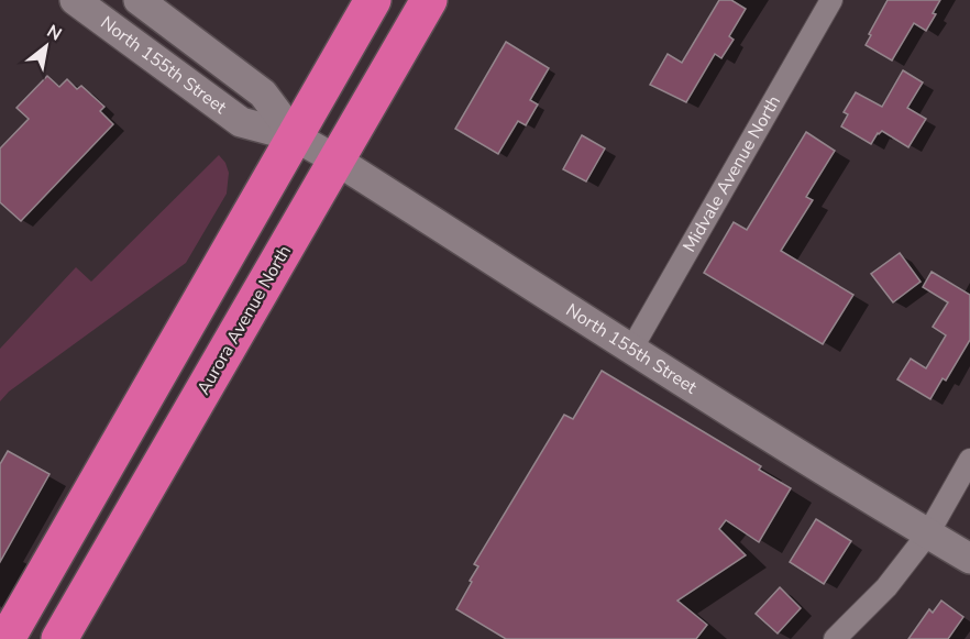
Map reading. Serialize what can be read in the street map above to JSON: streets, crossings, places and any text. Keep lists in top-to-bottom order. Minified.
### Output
{"streets":{"highway":["Aurora Avenue North"],"street":["North 155th Street","Midvale Avenue North"]},"crossings":[["North 155th Street","Midvale Avenue North"],["North 155th Street","Aurora Avenue North"]],"north":"top right"}
